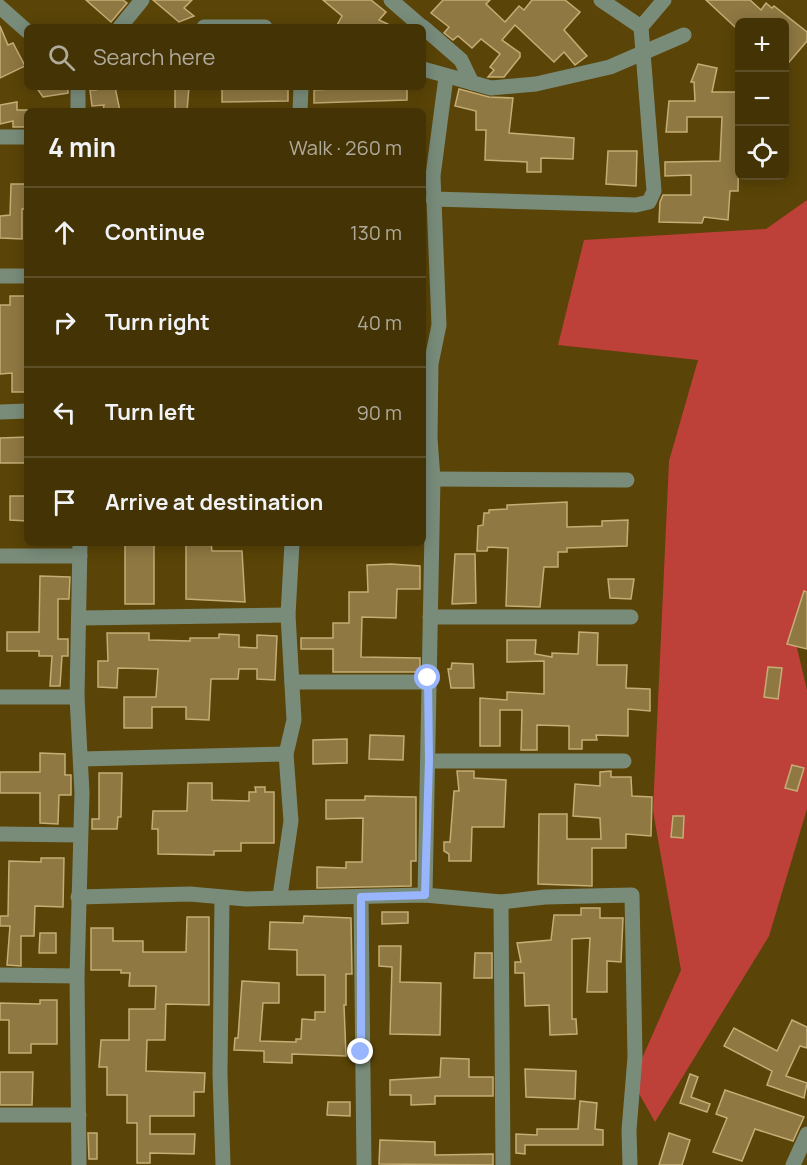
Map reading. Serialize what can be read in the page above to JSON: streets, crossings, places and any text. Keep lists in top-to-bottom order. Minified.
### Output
{"page":{"map_buttons":["+","−"],"search":"Search here","heading":["4 min","Walk · 260 m"],"list":[["Continue","130 m"],["Turn right","40 m"],["Turn left","90 m"],"Arrive at destination"]}}
